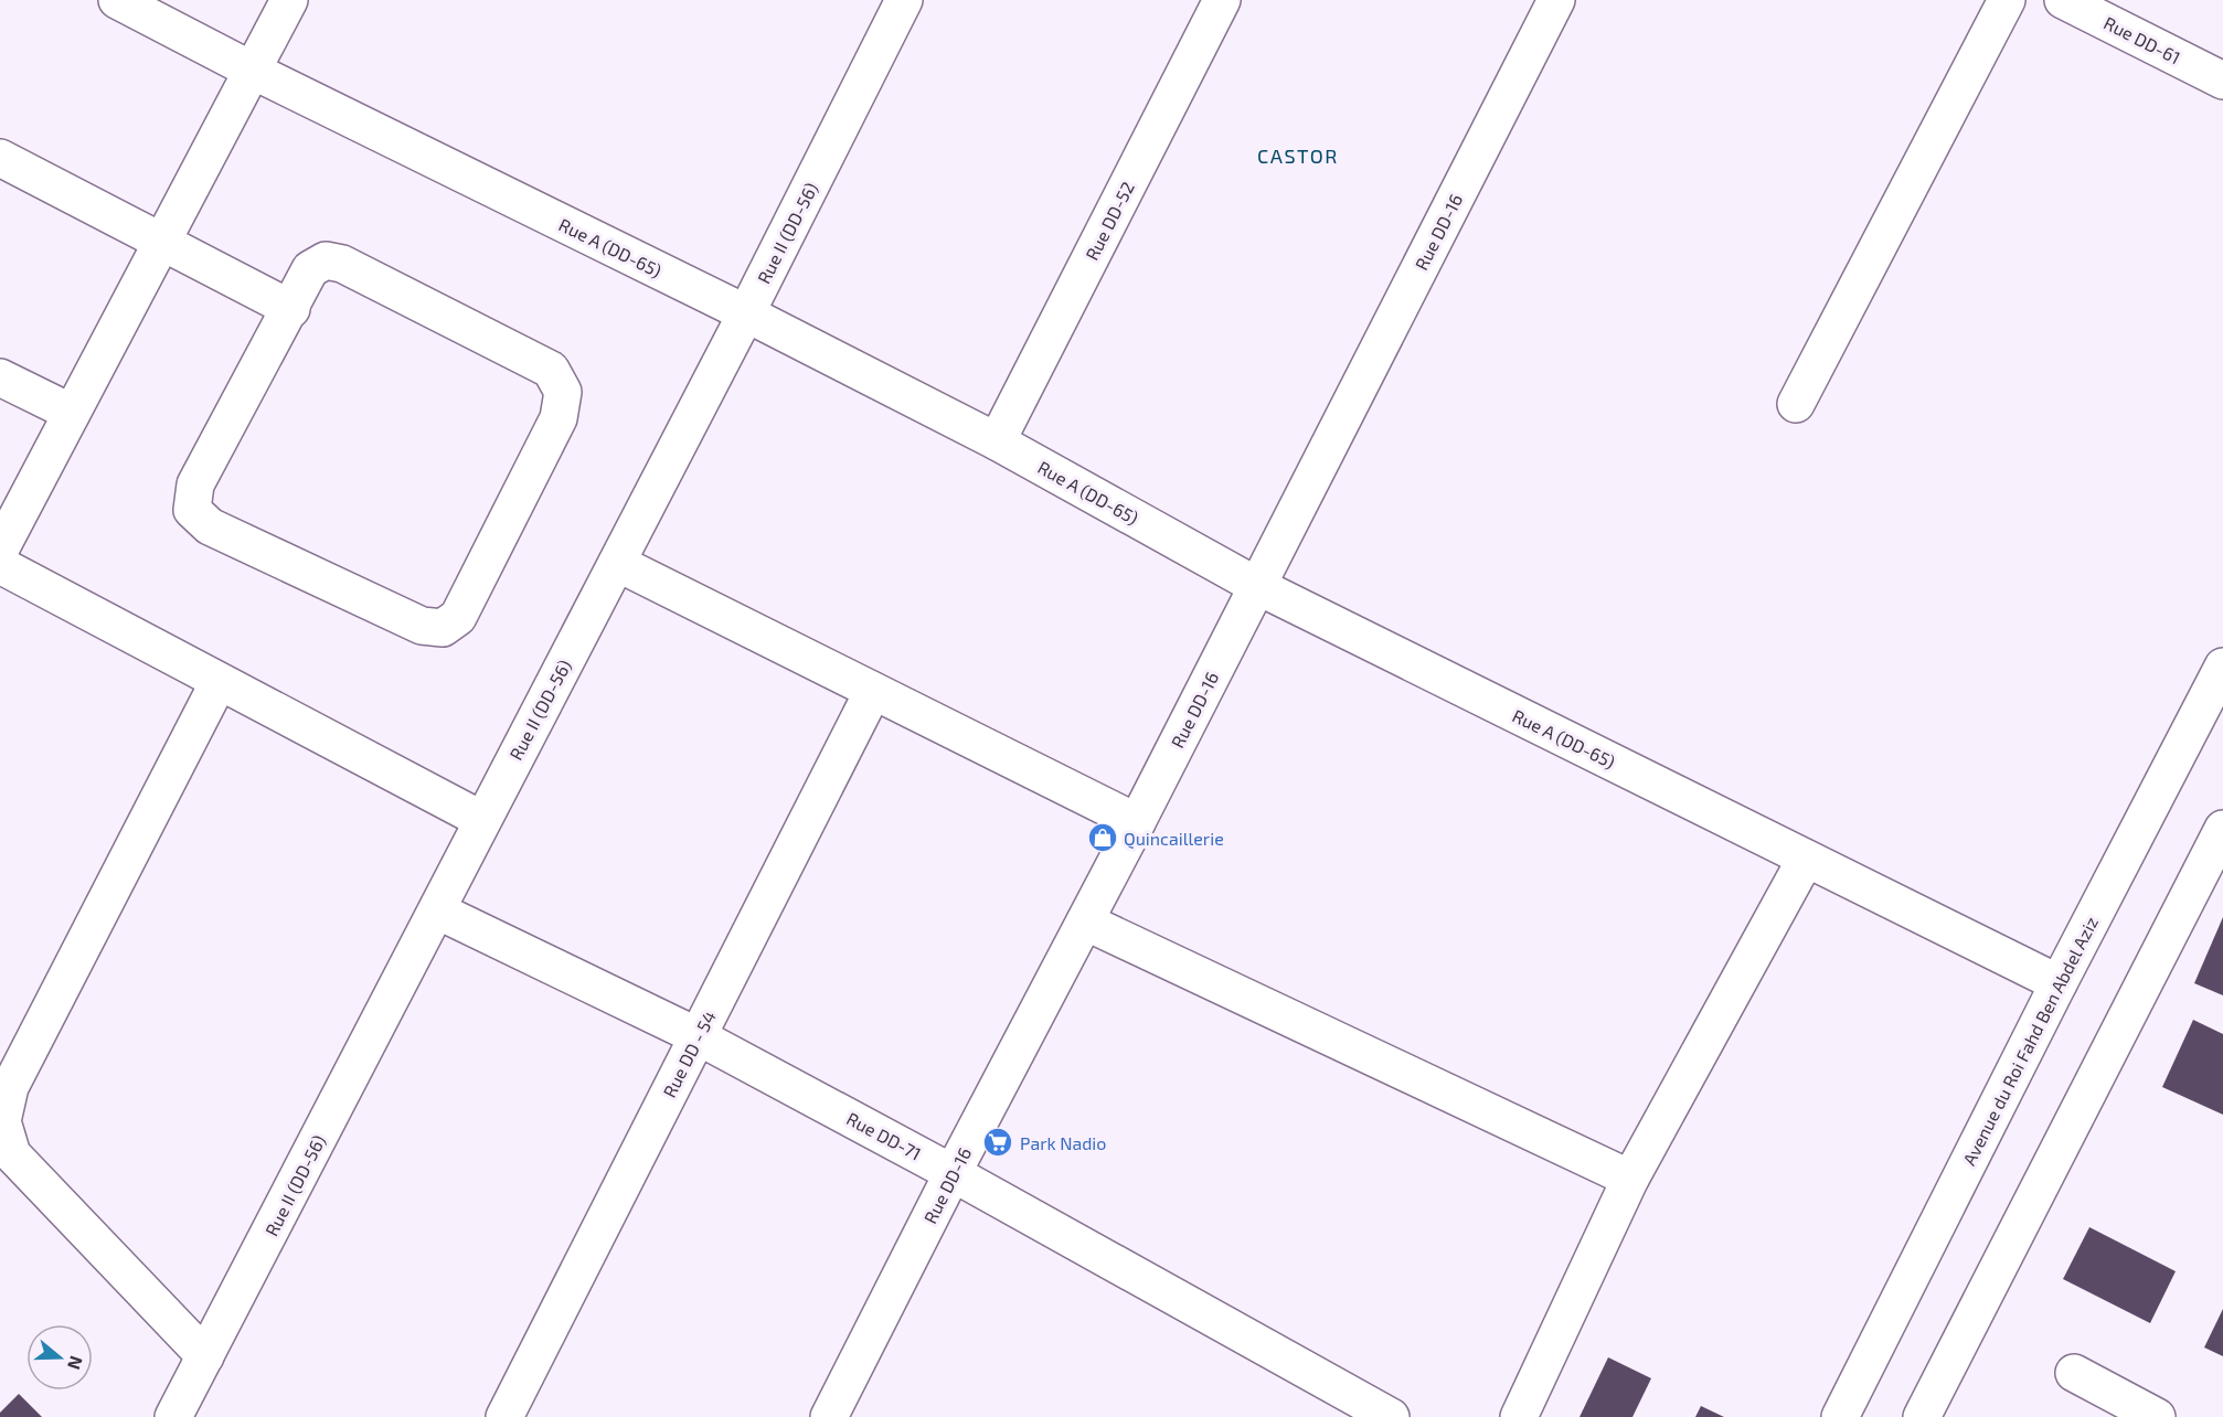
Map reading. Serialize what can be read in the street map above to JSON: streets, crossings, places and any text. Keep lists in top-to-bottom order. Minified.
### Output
{"streets":{"street":["Rue DD-61","Rue DD-52","Rue DD-16","Rue II (DD-56)","Rue A (DD-65)","Avenue du Roi Fahd Ben Abdel Aziz","Rue DD - 54","Rue DD-71"]},"crossings":[["Rue DD-52","Rue A (DD-65)"],["Rue DD-16","Rue A (DD-65)"],["Rue DD-16","Rue DD-71"],["Rue II (DD-56)","Rue A (DD-65)"],["Rue II (DD-56)","Rue DD-71"],["Rue A (DD-65)","Avenue du Roi Fahd Ben Abdel Aziz"],["Rue DD - 54","Rue DD-71"]],"districts":["CASTOR"],"places":{"shop":["Quincaillerie"],"supermarket":["Park Nadio"]},"north":"right"}
